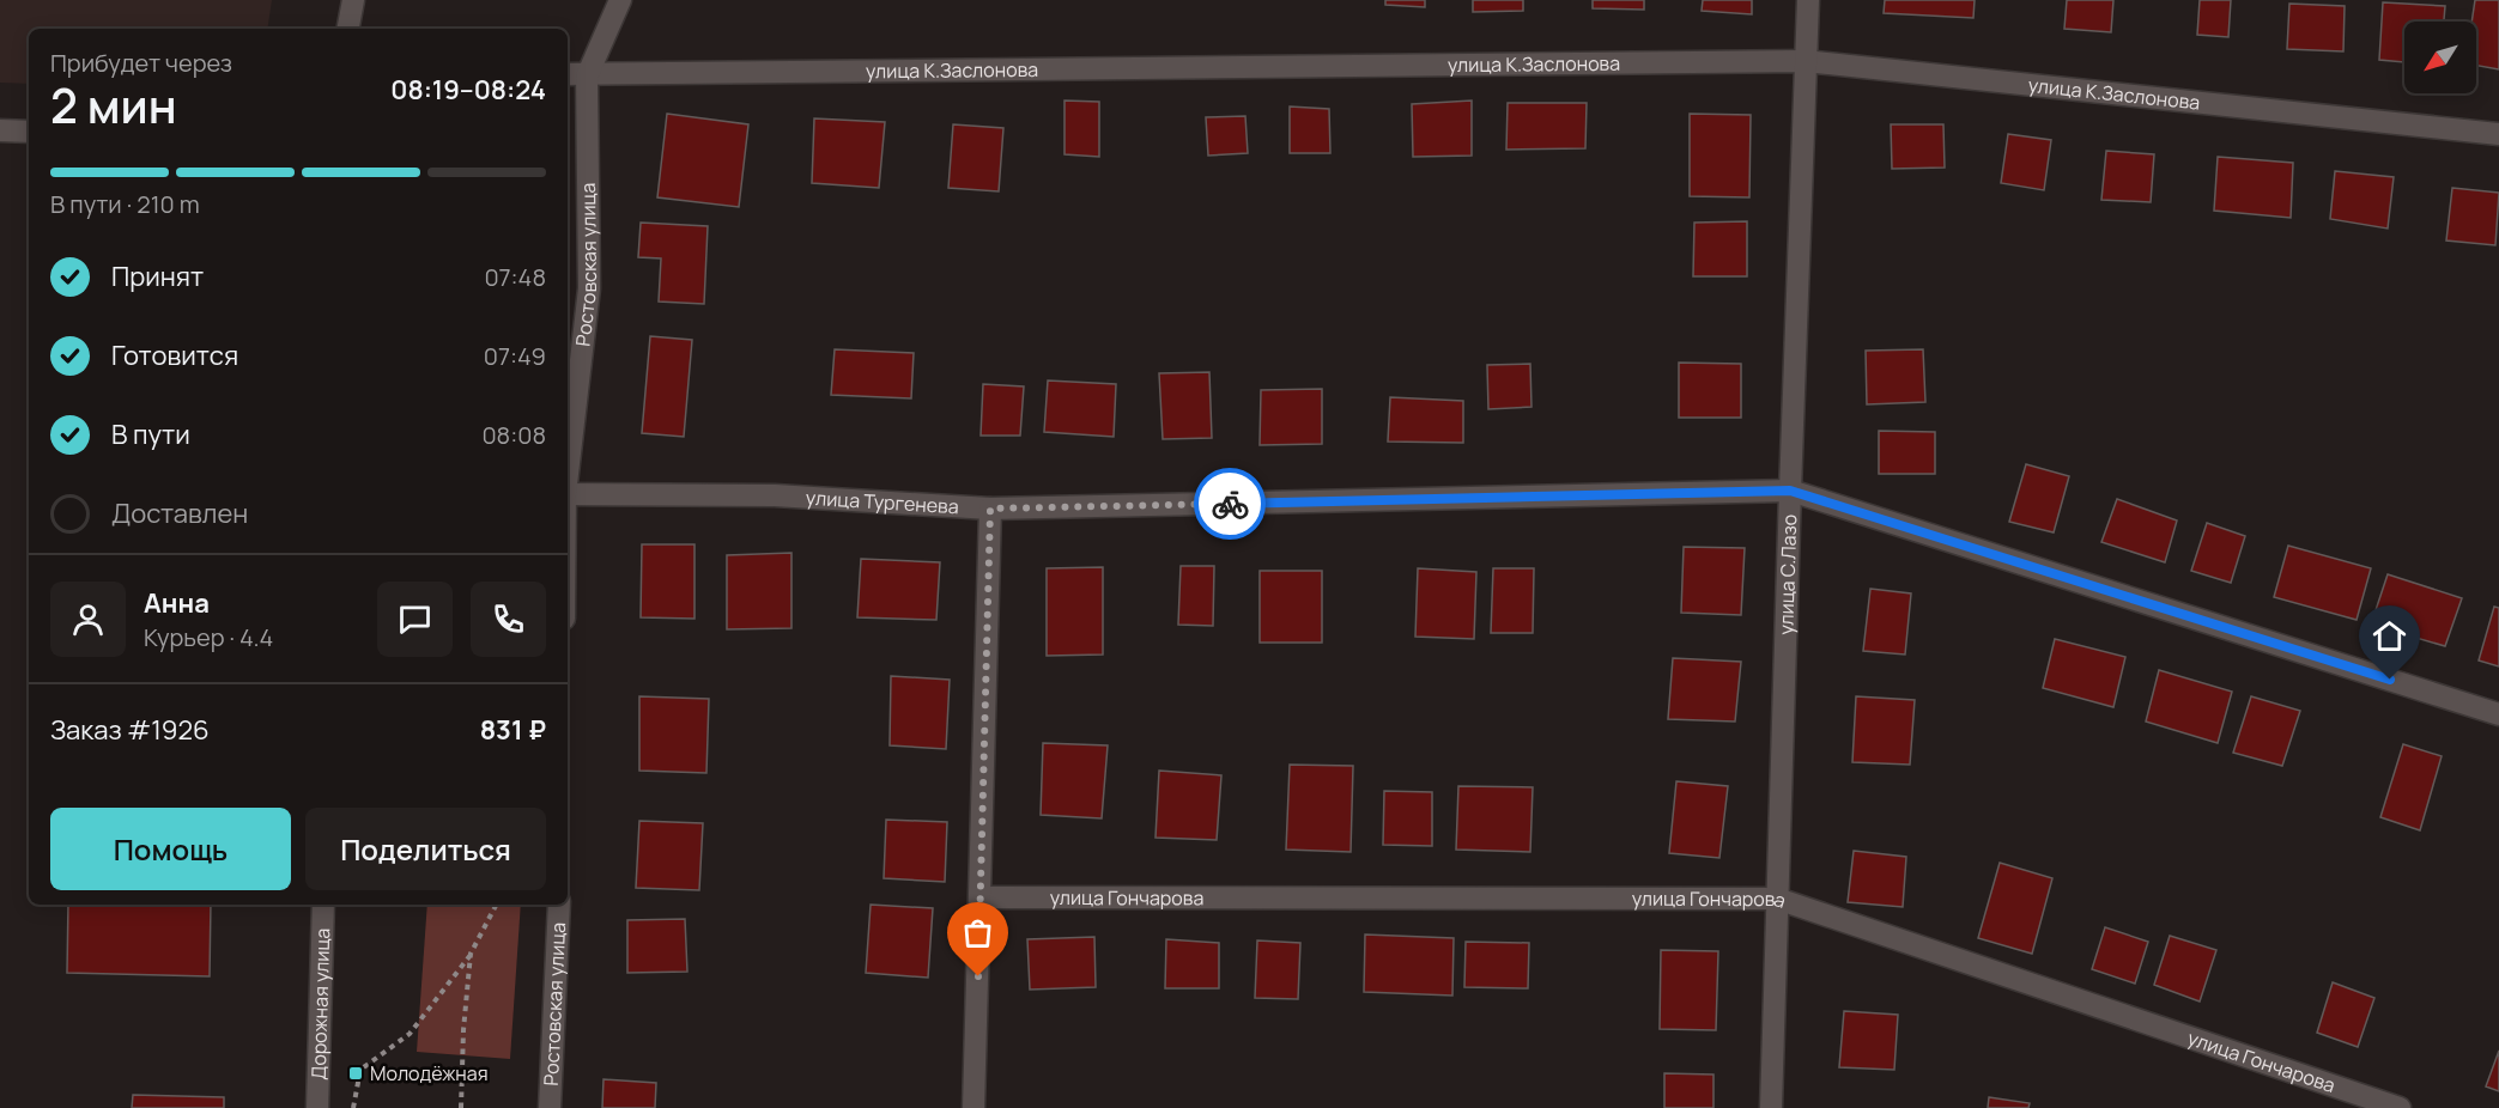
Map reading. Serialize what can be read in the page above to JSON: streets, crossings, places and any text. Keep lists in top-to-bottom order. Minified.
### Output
{"streets":{"street":["улица К.Заслонова","Ростовская улица","улица Тургенева","улица С.Лазо","улица Гончарова","Дорожная улица"]},"crossings":[["улица К.Заслонова","Ростовская улица"],["улица К.Заслонова","улица С.Лазо"],["улица Тургенева","улица С.Лазо"],["улица С.Лазо","улица Гончарова"]],"places":{"transit":["Молодёжная"]},"north":"bottom left","page":{"heading":["2 мин","Прибудет через","08:19–08:24"],"panel":["Анна","Курьер · 4.4","Заказ #1926","831 ₽"],"bar":"В пути · 210 m","list":[["Принят","07:48"],["Готовится","07:49"],["В пути","08:08"],"Доставлен"],"buttons":["Помощь","Поделиться"]}}
